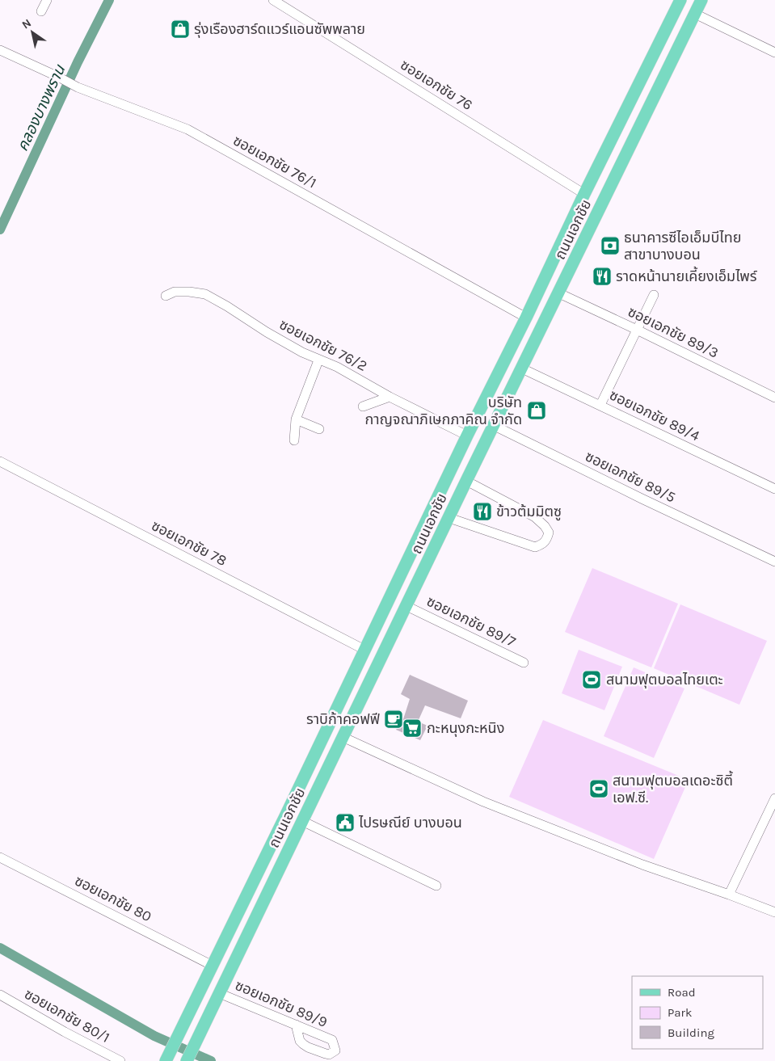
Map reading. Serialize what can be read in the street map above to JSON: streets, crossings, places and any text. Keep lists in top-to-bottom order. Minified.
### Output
{"streets":{"main road":["ถนนเอกชัย"],"street":["ซอยเอกชัย 76","ซอยเอกชัย 76/1","ซอยเอกชัย 89/3","ซอยเอกชัย 76/2","ซอยเอกชัย 89/4","ซอยเอกชัย 89/5","ซอยเอกชัย 78","ซอยเอกชัย 89/7","ซอยเอกชัย 80","ซอยเอกชัย 89/9","ซอยเอกชัย 80/1"]},"crossings":[["ซอยเอกชัย 76","ถนนเอกชัย"],["ซอยเอกชัย 76/1","ถนนเอกชัย"],["ถนนเอกชัย","ซอยเอกชัย 89/3"],["ถนนเอกชัย","ซอยเอกชัย 76/2"],["ถนนเอกชัย","ซอยเอกชัย 89/4"],["ถนนเอกชัย","ซอยเอกชัย 89/5"],["ถนนเอกชัย","ซอยเอกชัย 78"],["ถนนเอกชัย","ซอยเอกชัย 89/7"],["ถนนเอกชัย","ซอยเอกชัย 80"],["ถนนเอกชัย","ซอยเอกชัย 89/9"]],"water":["คลองบางพราน"],"places":{"shop":["รุ่งเรืองฮาร์ดแวร์แอนซัพพลาย","บริษัท กาญจณาภิเษกภาคิณ จำกัด"],"bank":["ธนาคารซีไอเอ็มบีไทย สาขาบางบอน"],"restaurant":["ราดหน้านายเคี้ยงเอ็มไพร์","ข้าวต้มมิตซู"],"sports":["สนามฟุตบอลไทยเตะ","สนามฟุตบอลเดอะซิตี้ เอฟ.ซี."],"cafe":["ราบิก้าคอฟฟี"],"supermarket":["กะหนุงกะหนิง"],"public building":["ไปรษณีย์ บางบอน"]},"legend":["Road","Park","Building"],"north":"top left"}
